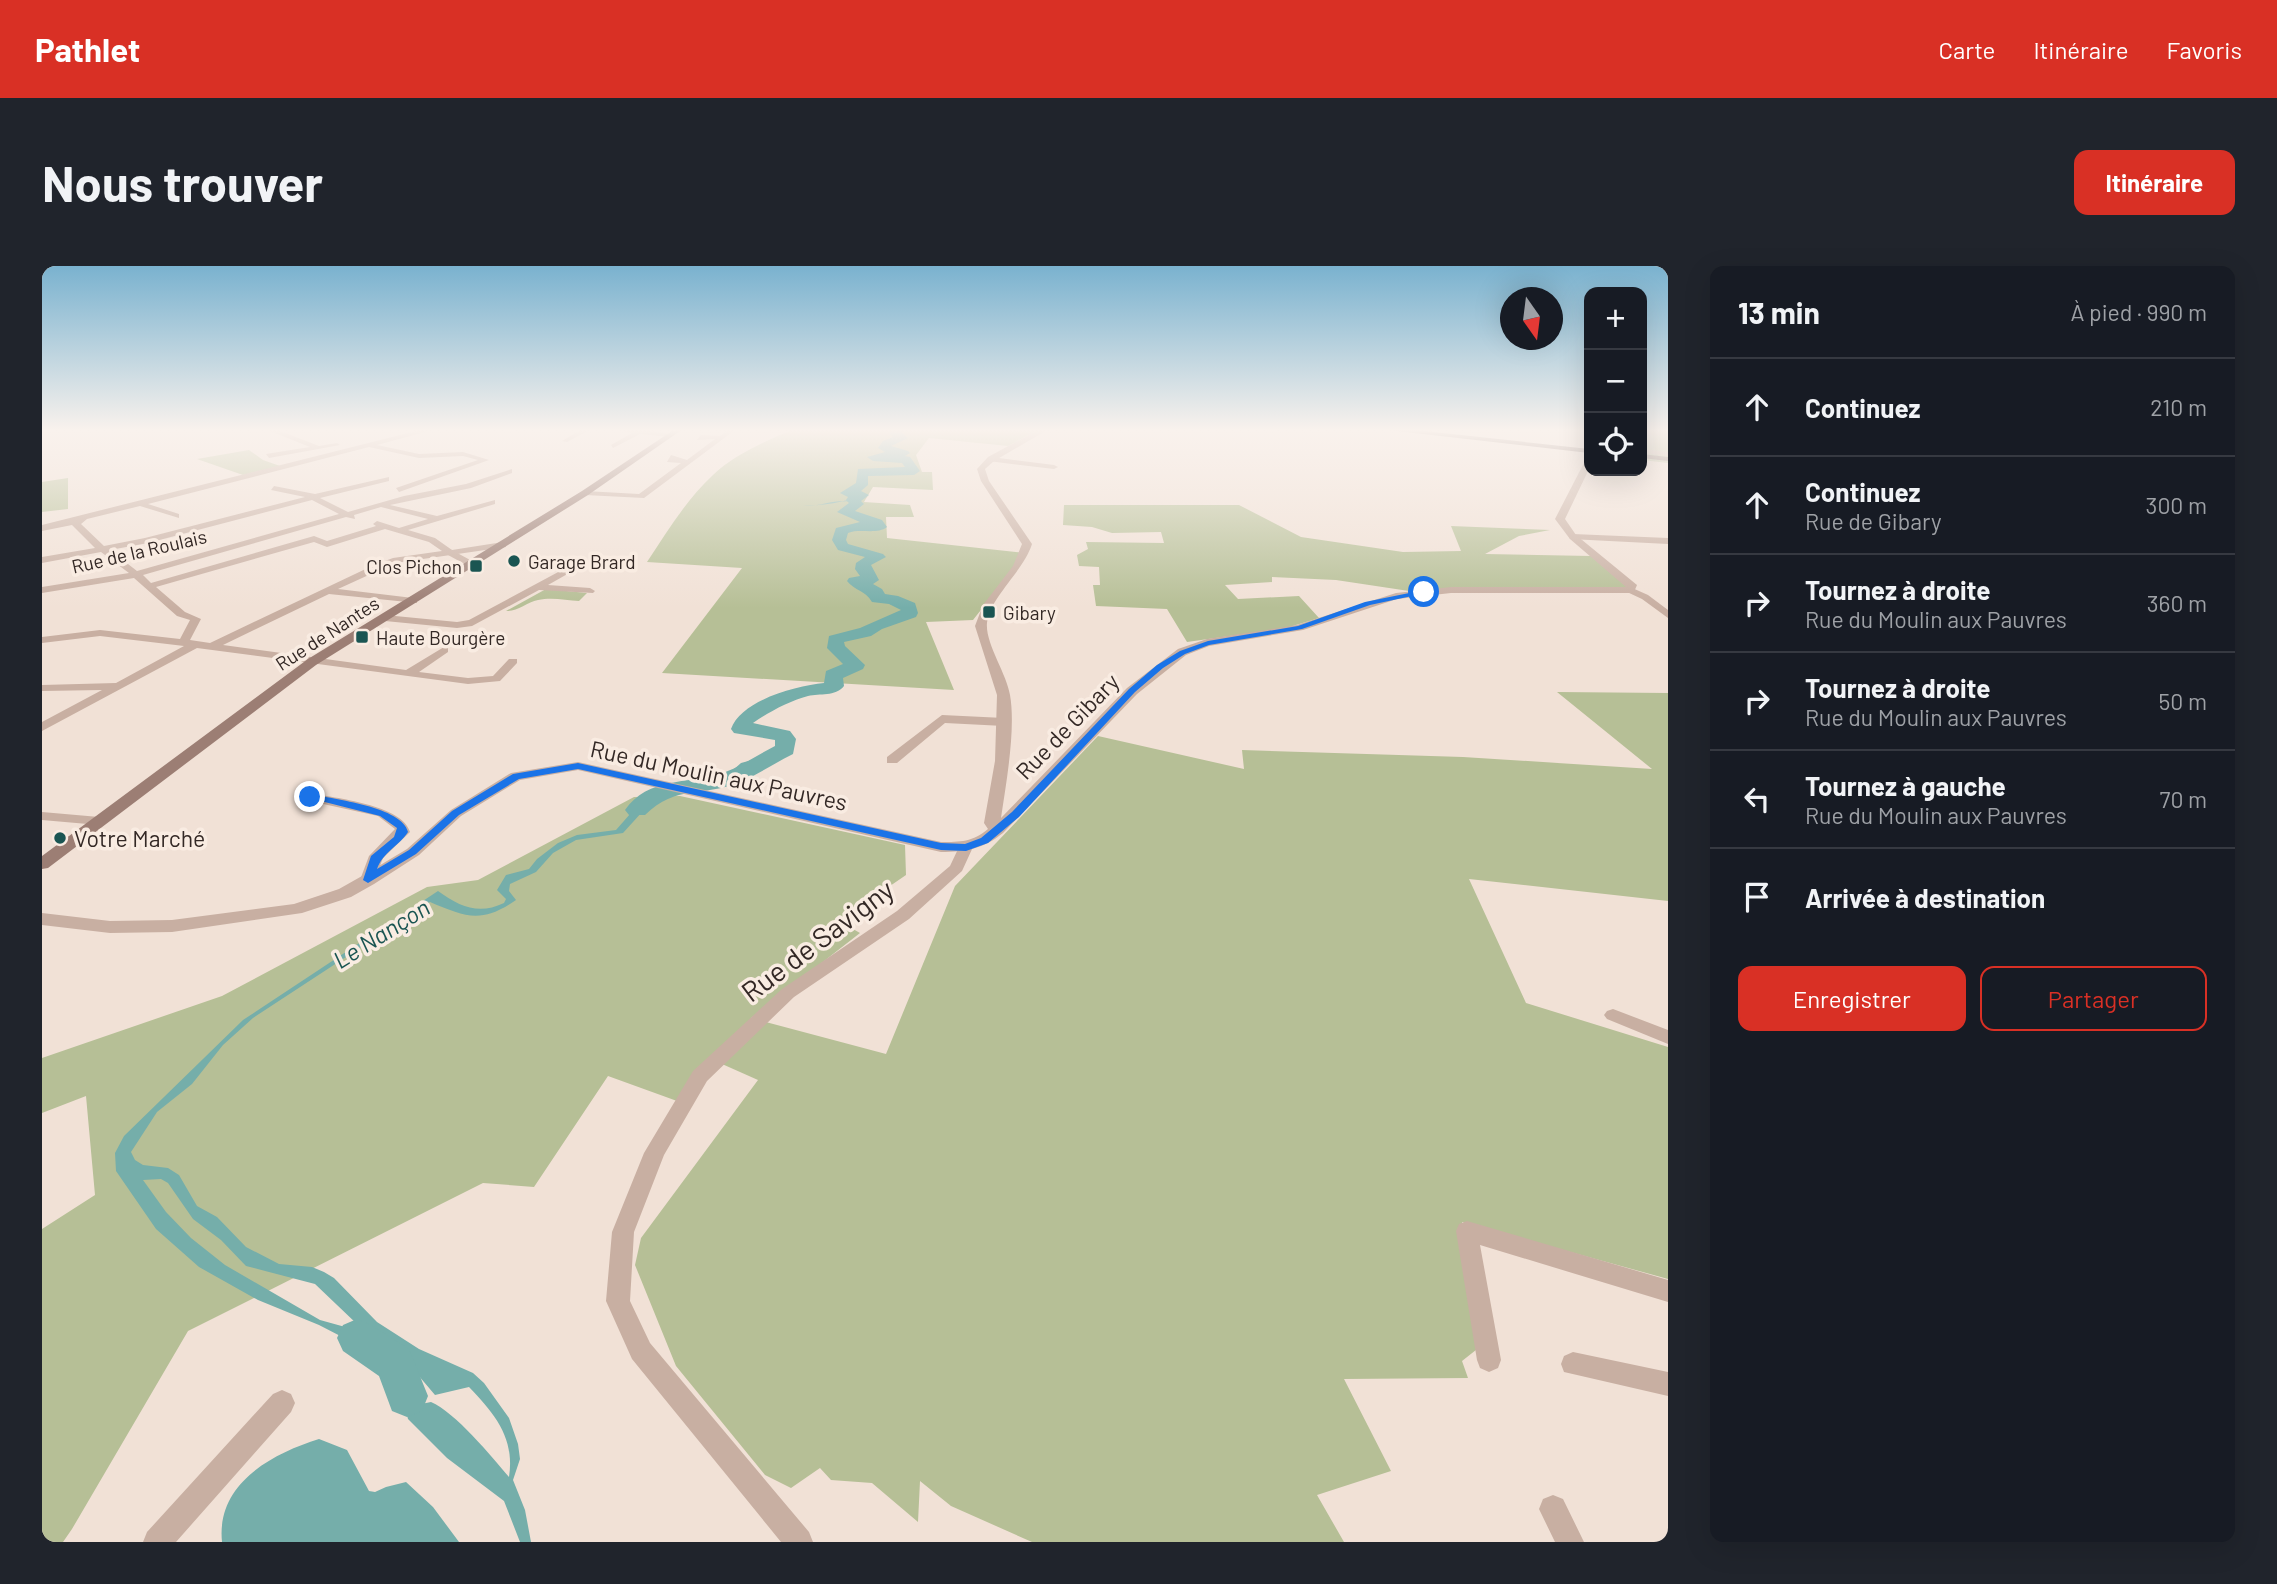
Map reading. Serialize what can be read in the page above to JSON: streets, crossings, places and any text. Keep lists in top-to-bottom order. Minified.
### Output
{"streets":{"main road":["Rue de Nantes"],"street":["Rue de la Roulais","Rue de Gibary","Rue du Moulin aux Pauvres","Rue de Savigny"]},"crossings":[["Rue de Gibary","Rue du Moulin aux Pauvres"],["Rue de Gibary","Rue de Savigny"],["Rue du Moulin aux Pauvres","Rue de Savigny"]],"water":["Le Nançon"],"places":{"other":["Garage Brard","Votre Marché"],"transit":["Clos Pichon","Gibary","Haute Bourgère"]},"north":"bottom","page":{"header":"Pathlet","nav":["Carte","Itinéraire","Favoris"],"buttons":["Itinéraire",["Enregistrer","Partager"]],"title":"Nous trouver","heading":["13 min","À pied · 990 m"],"map_buttons":["+","−"],"list":[["Continuez","210 m"],["Continuez","Rue de Gibary","300 m"],["Tournez à droite","Rue du Moulin aux Pauvres","360 m"],["Tournez à droite","Rue du Moulin aux Pauvres","50 m"],["Tournez à gauche","Rue du Moulin aux Pauvres","70 m"],"Arrivée à destination"]}}
